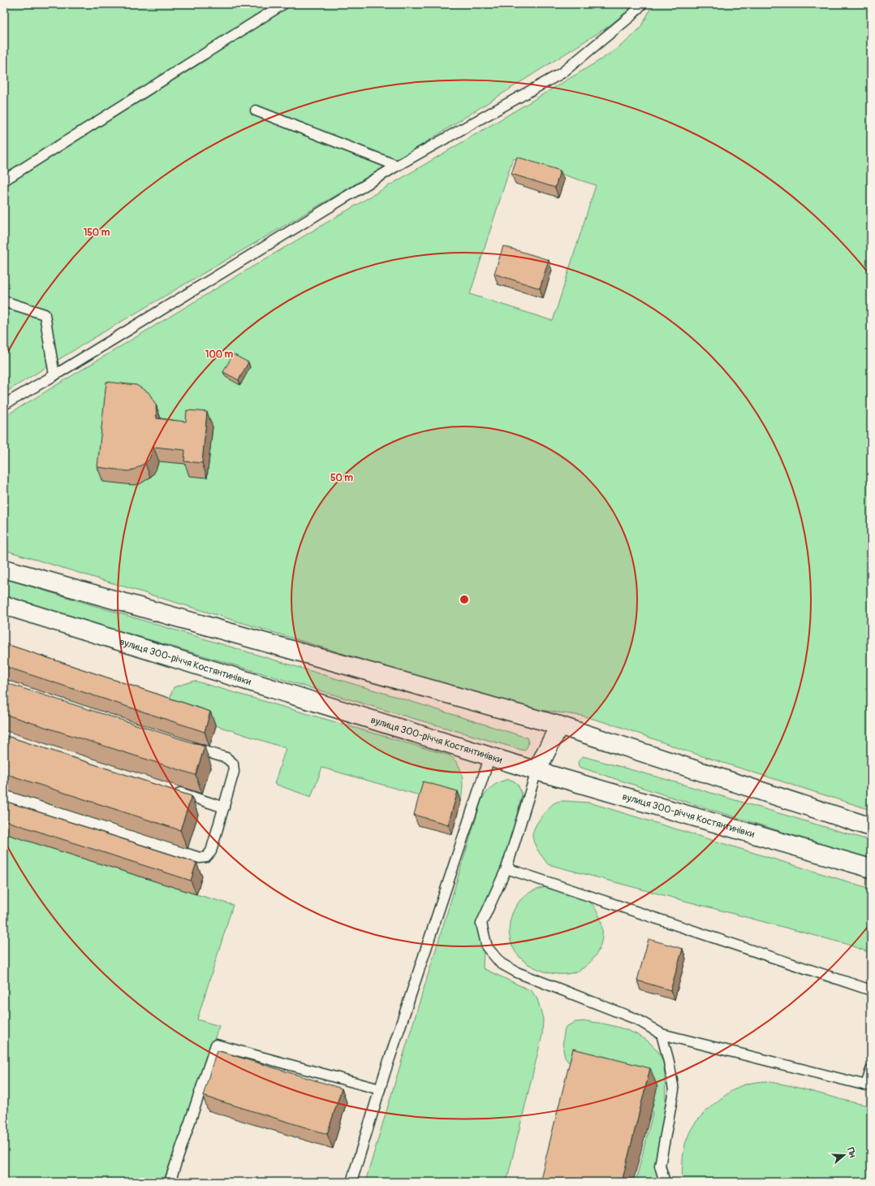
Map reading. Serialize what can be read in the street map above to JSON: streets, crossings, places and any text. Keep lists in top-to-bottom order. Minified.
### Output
{"streets":{"street":["вулиця 300-річчя Костянтинівки"]},"north":"right","rings":["150 m","100 m","50 m"]}
